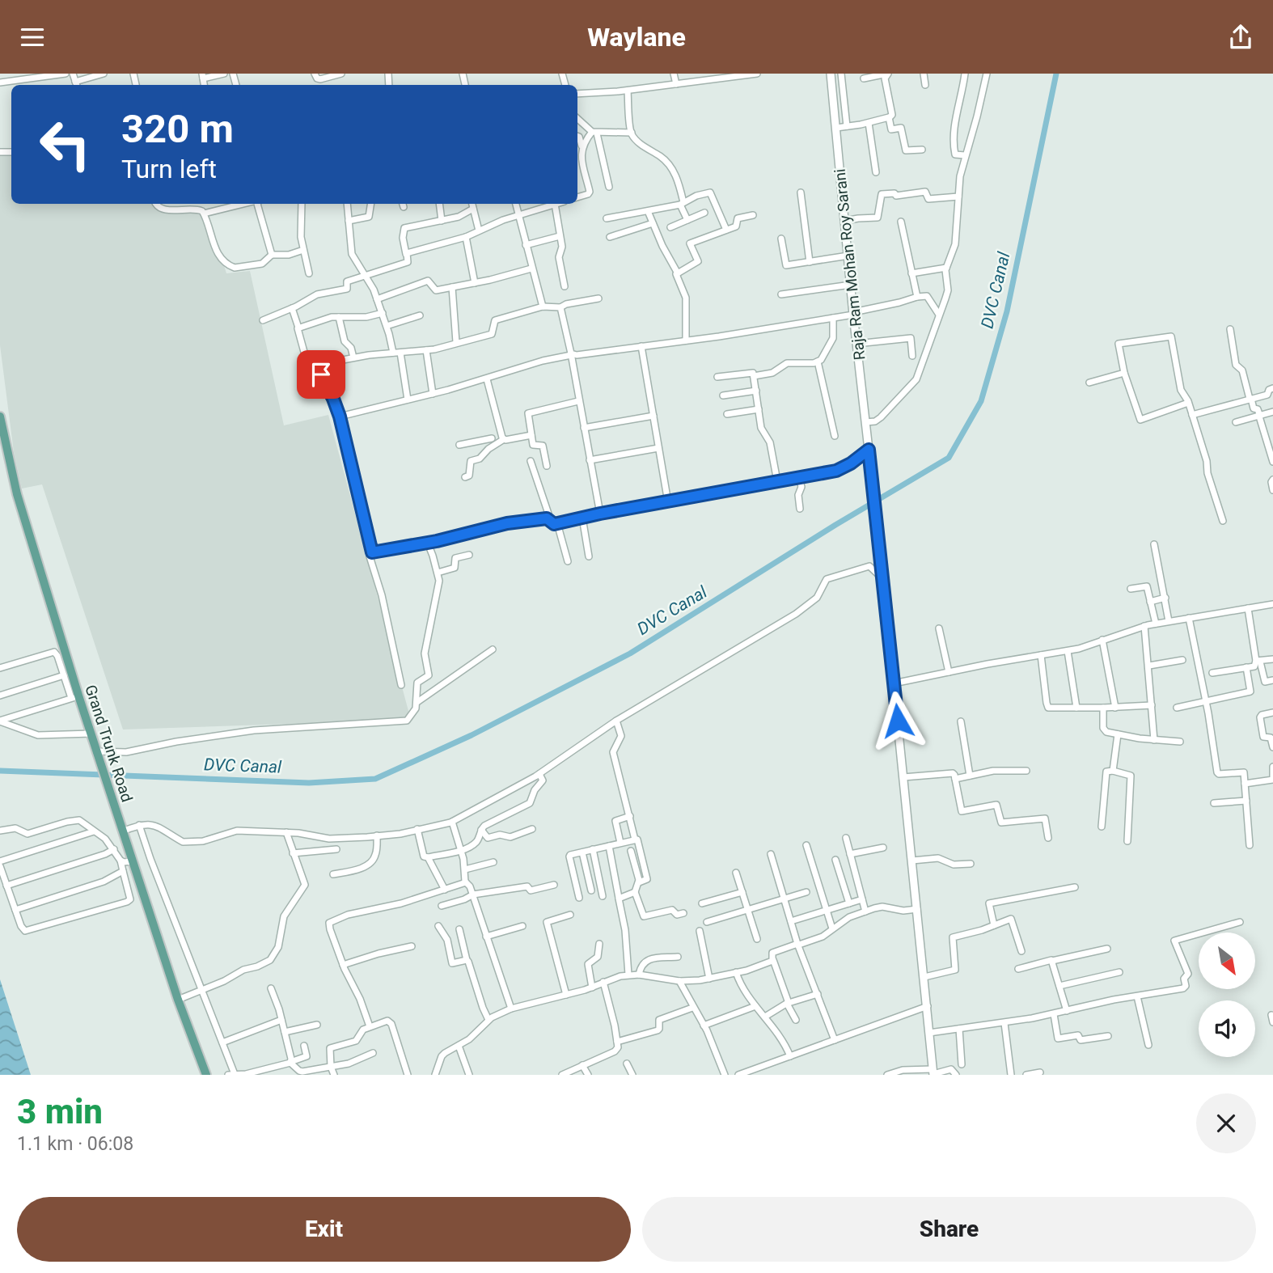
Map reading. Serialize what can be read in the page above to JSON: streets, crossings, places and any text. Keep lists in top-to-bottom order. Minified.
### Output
{"streets":{"main road":["Grand Trunk Road"],"street":["Raja Ram Mohan Roy Sarani"]},"water":["DVC Canal"],"north":"bottom right","page":{"header":"Waylane","turn":["320 m","Turn left"],"heading":["3 min","1.1 km · 06:08"],"buttons":["Exit","Share"]}}
